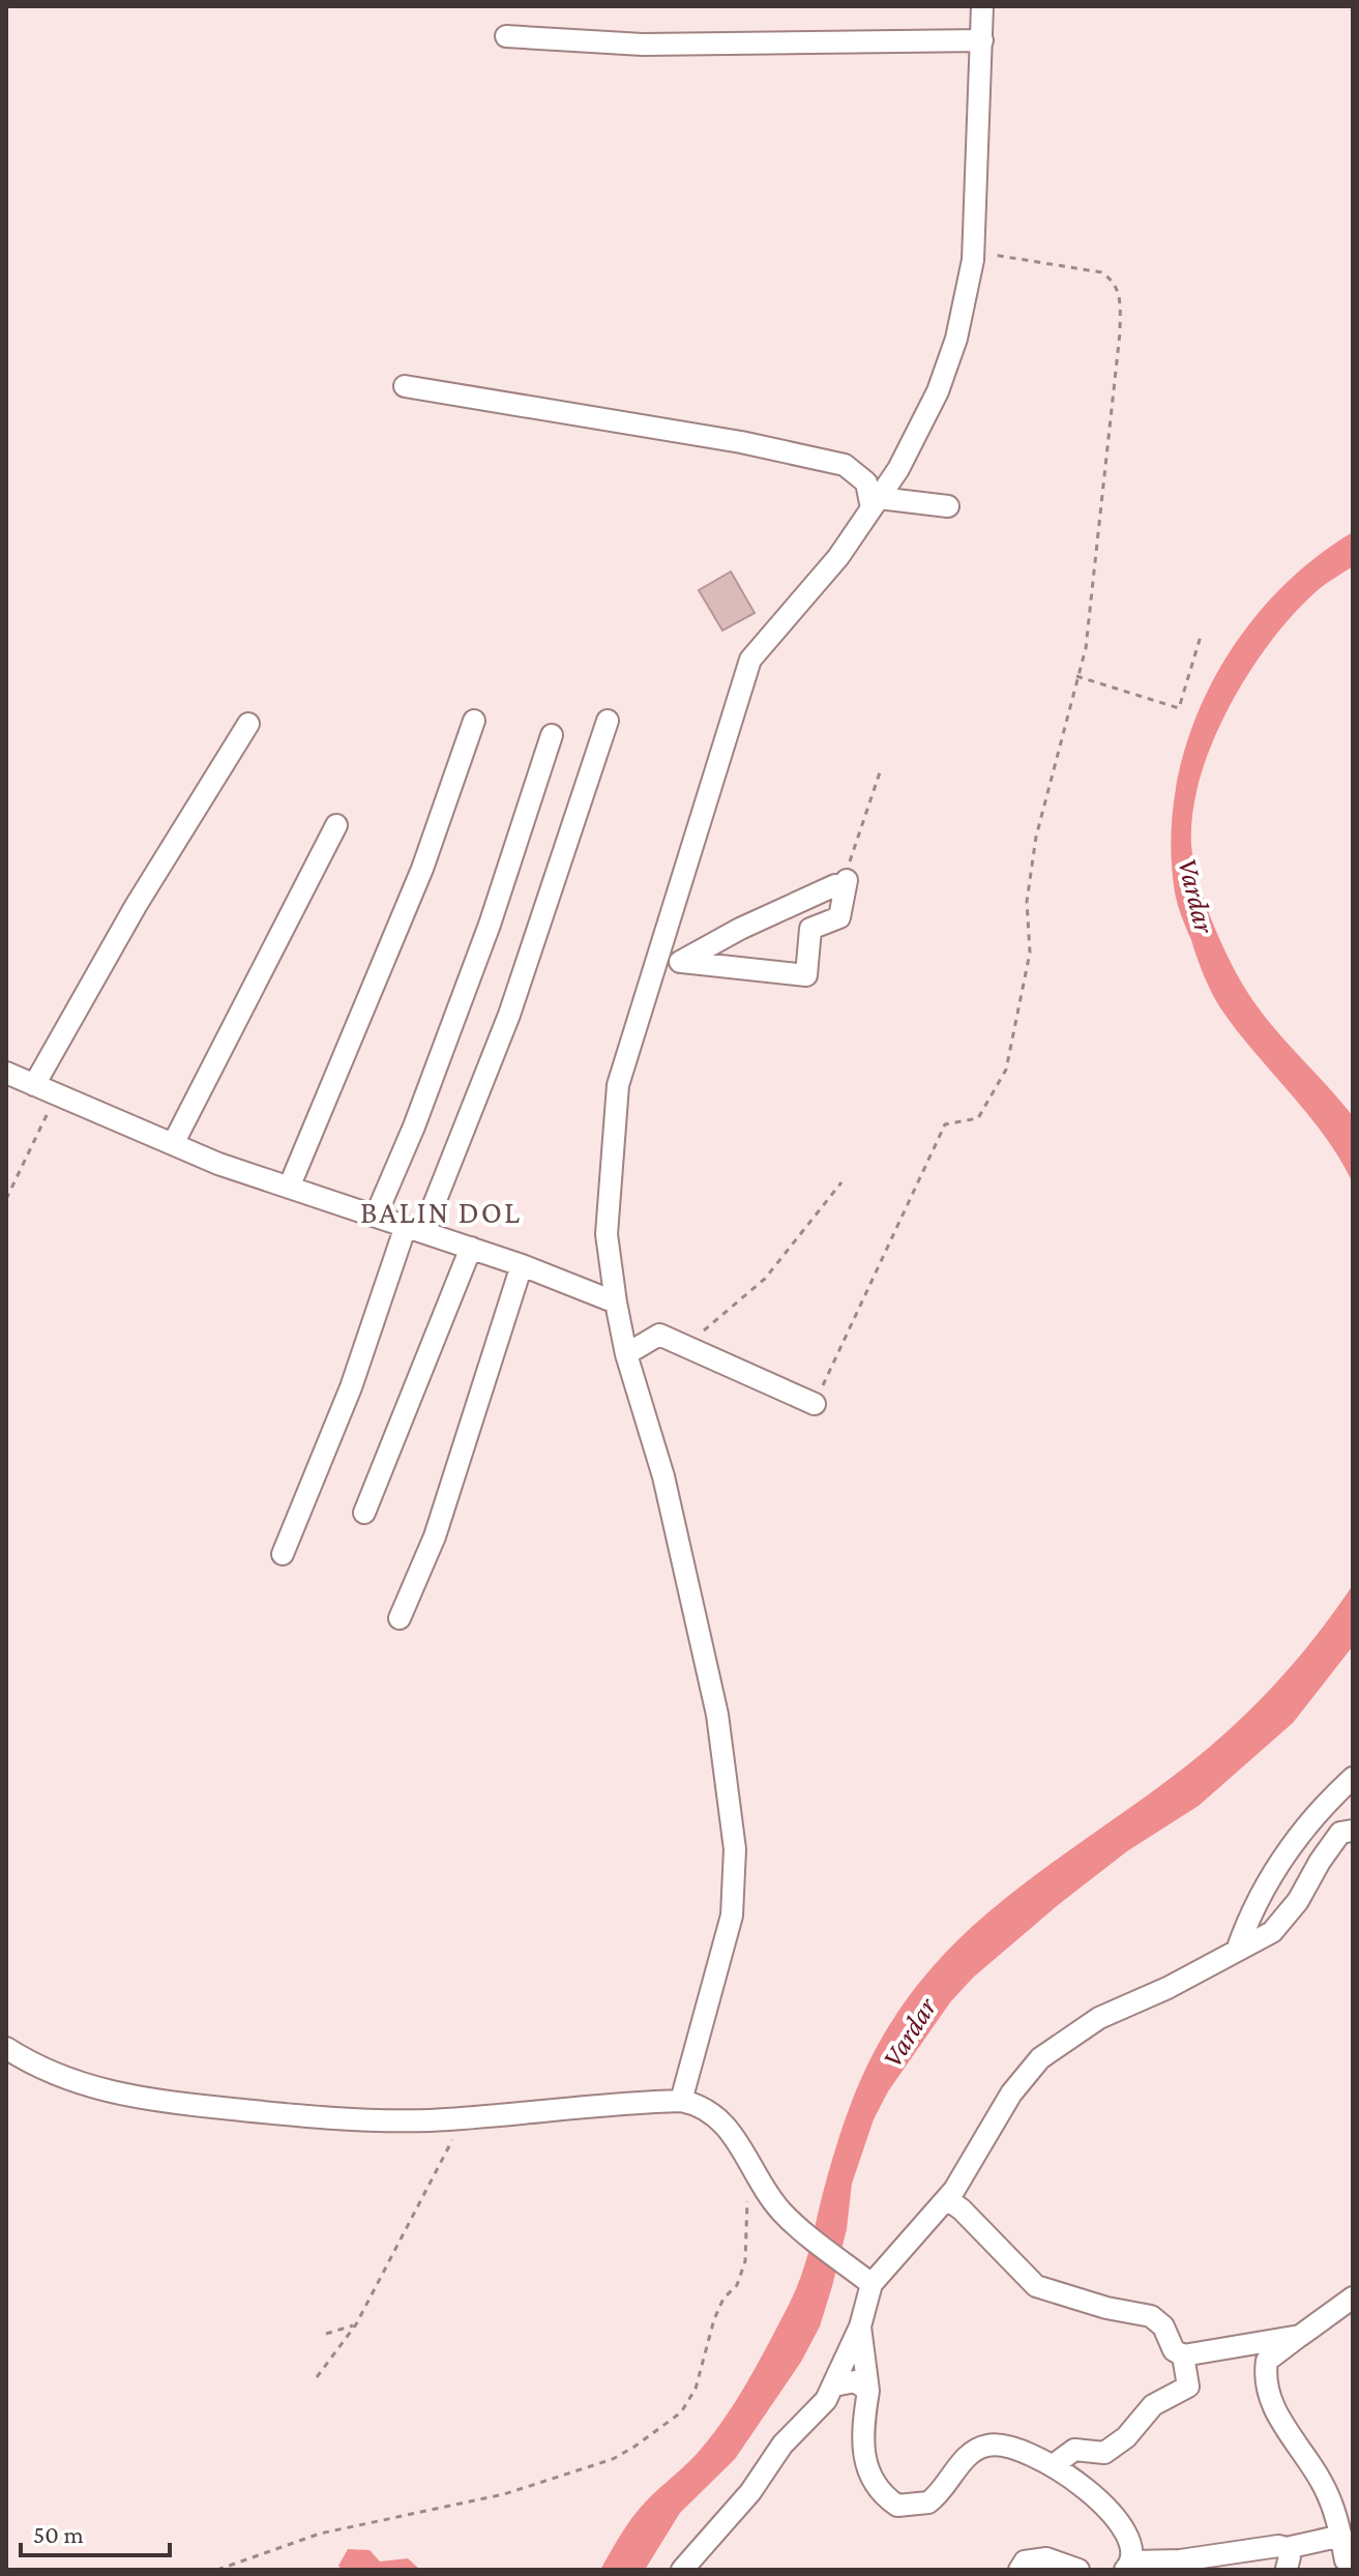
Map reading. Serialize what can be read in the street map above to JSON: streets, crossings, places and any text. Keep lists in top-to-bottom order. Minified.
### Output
{"districts":["BALIN DOL"],"water":["Vardar"],"scale_bar":"50 m"}
